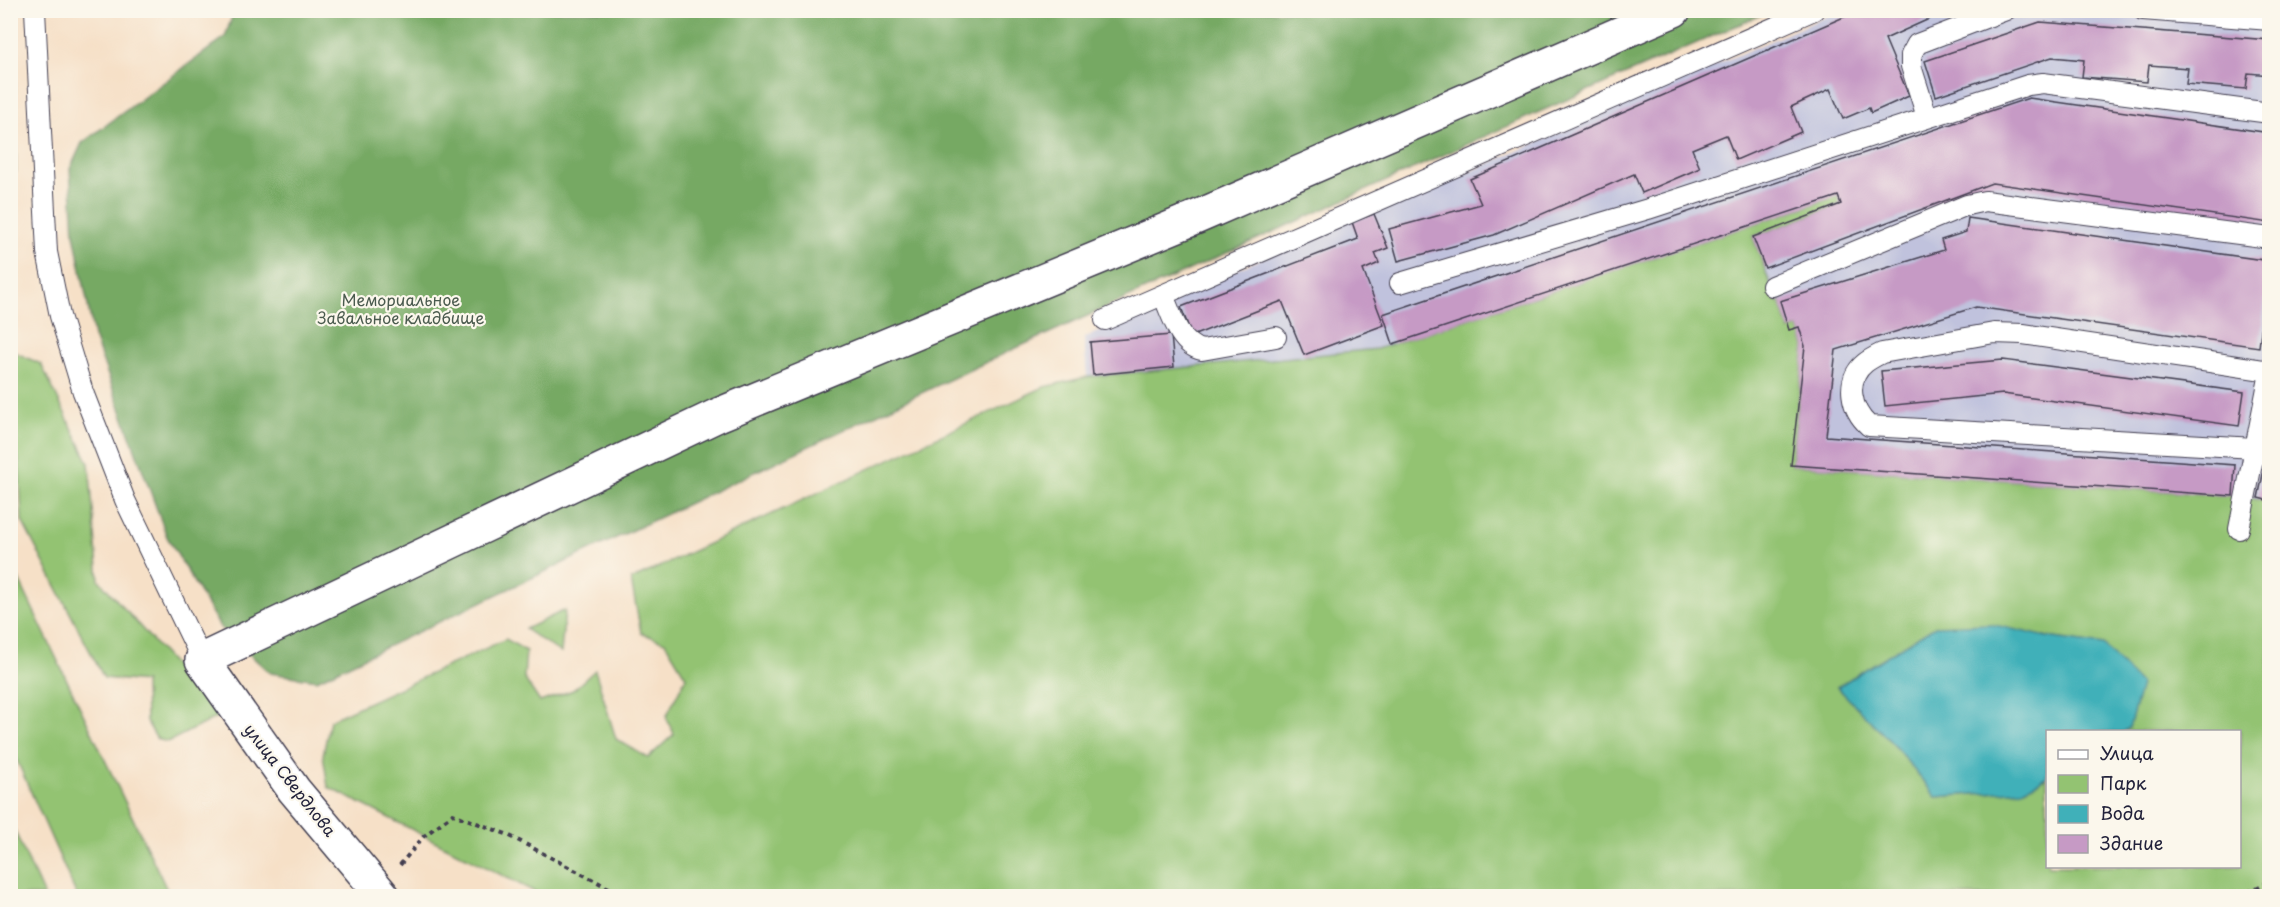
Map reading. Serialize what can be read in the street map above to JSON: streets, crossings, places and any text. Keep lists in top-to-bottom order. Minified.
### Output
{"streets":{"street":["улица Свердлова"]},"parks":["Мемориальное Завальное кладбище"],"legend":["Улица","Парк","Вода","Здание"]}
